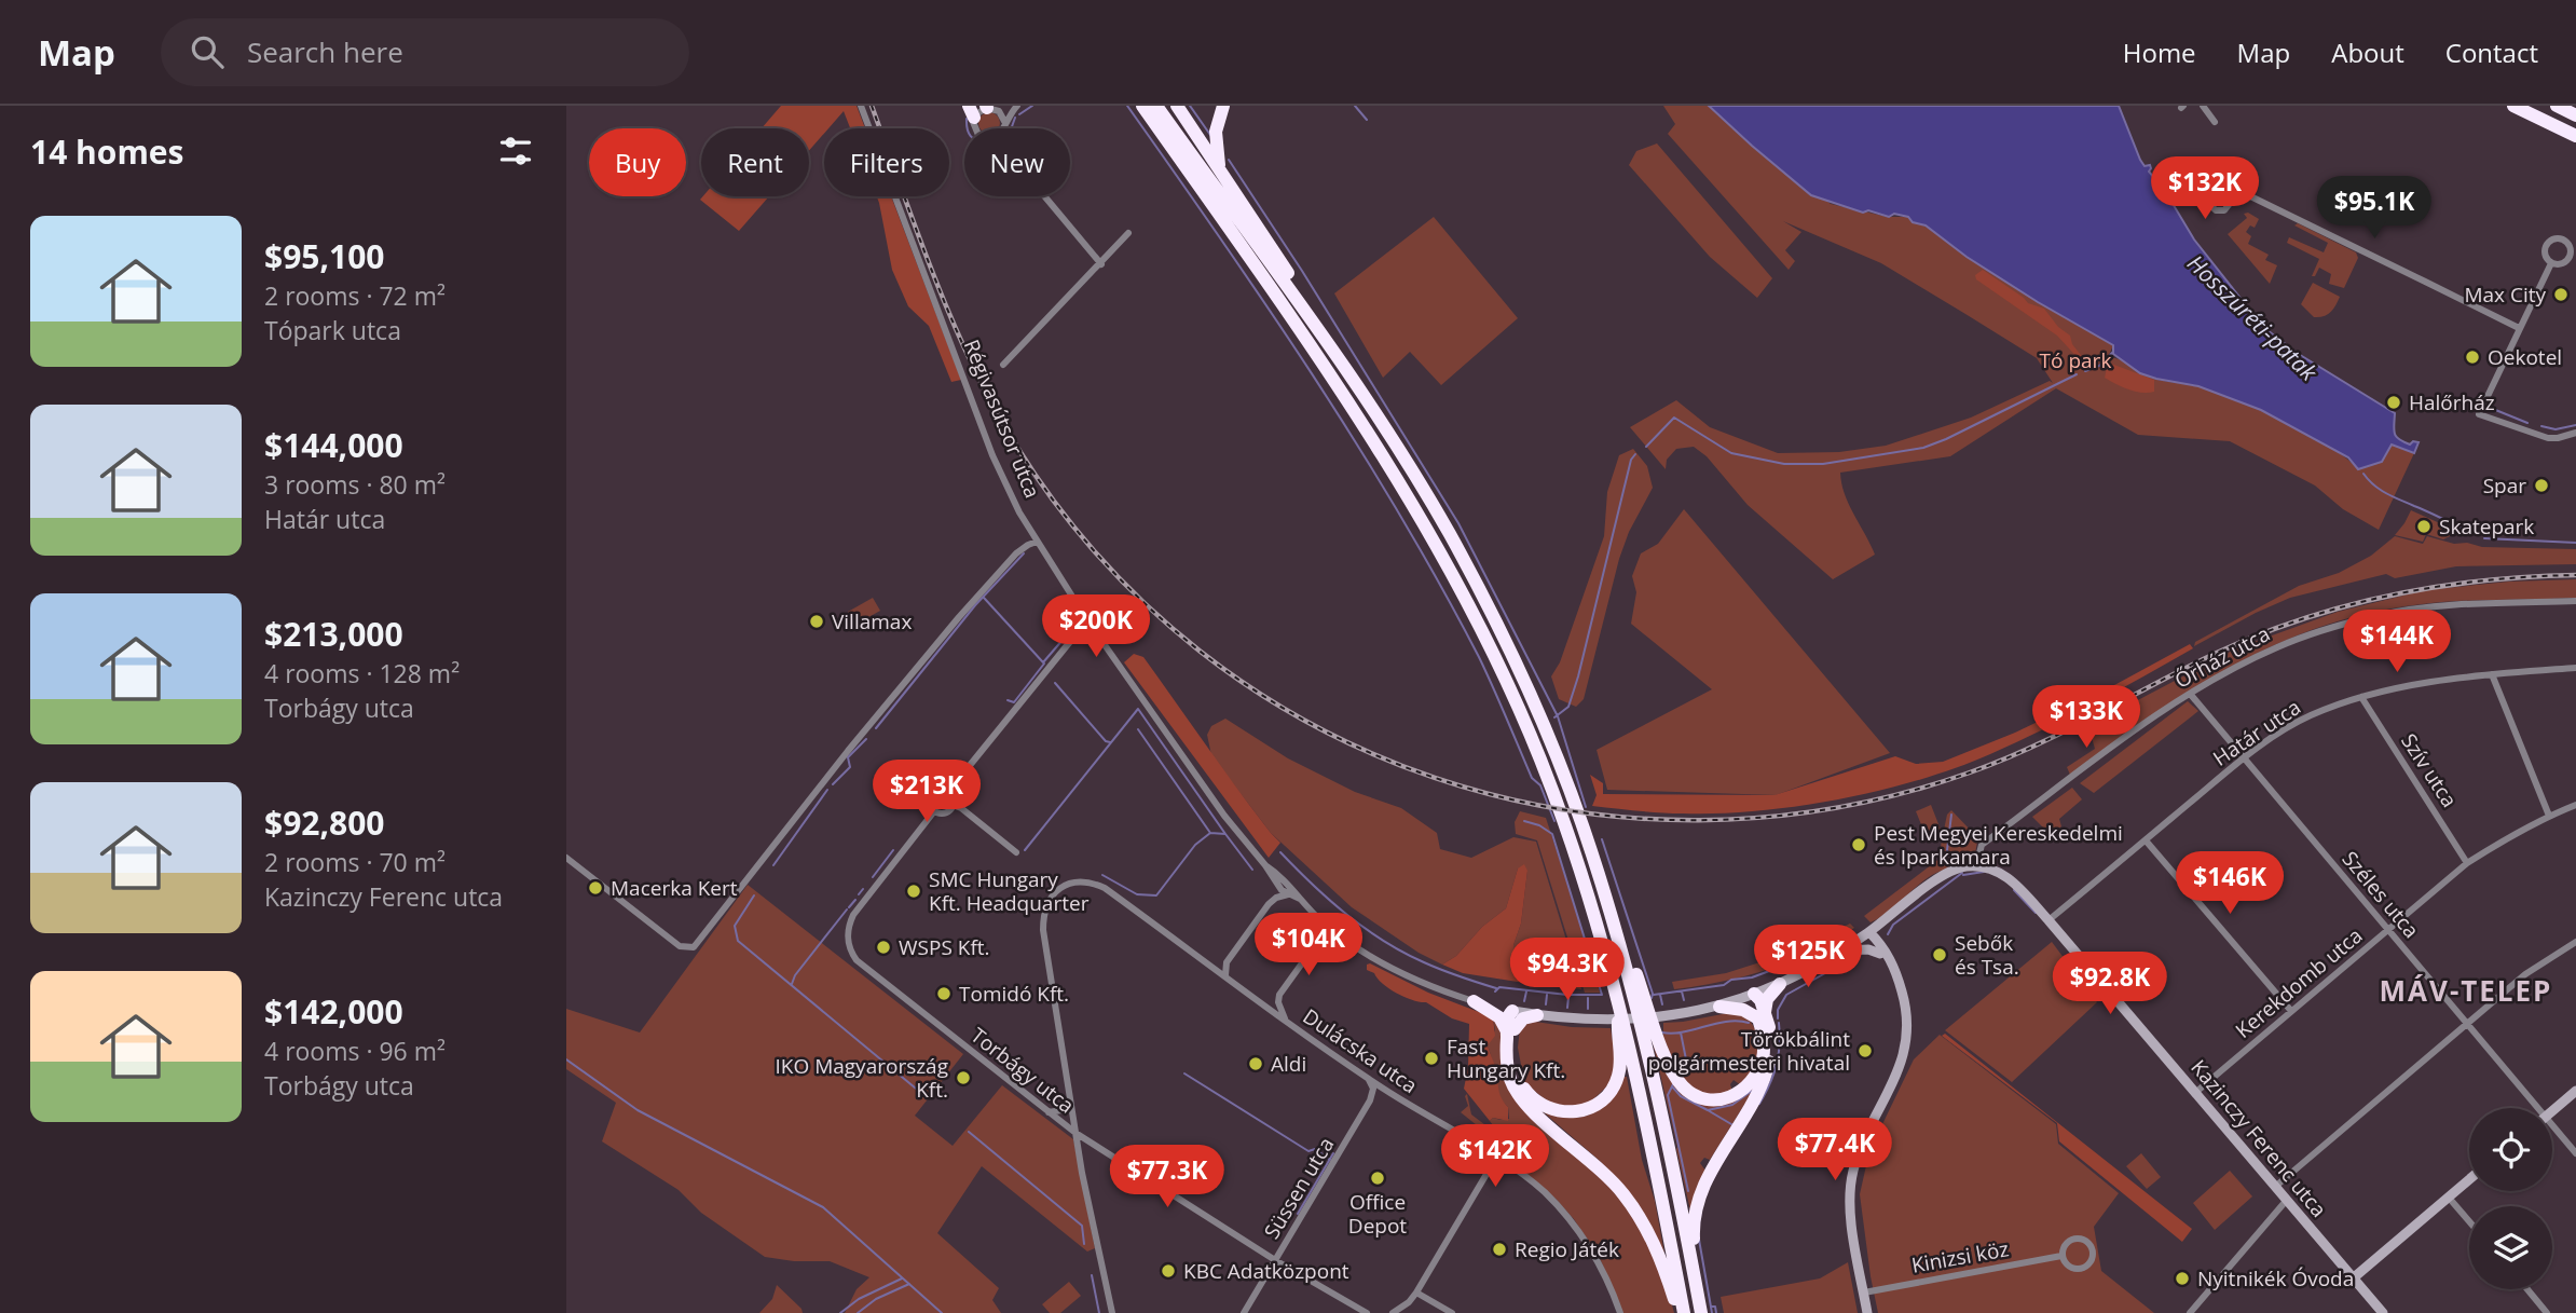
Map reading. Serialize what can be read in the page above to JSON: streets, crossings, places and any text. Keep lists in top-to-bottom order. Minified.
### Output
{"streets":{"street":["Régivasútsor utca","Őrház utca","Határ utca","Szív utca","Széles utca","Kerekdomb utca","Dulácska utca","Torbágy utca","Kazinczy Ferenc utca","Süssen utca","Kinizsi köz"]},"crossings":[["Régivasútsor utca","Torbágy utca"],["Őrház utca","Széles utca"],["Őrház utca","Kazinczy Ferenc utca"],["Határ utca","Szív utca"],["Határ utca","Széles utca"],["Határ utca","Kazinczy Ferenc utca"],["Szív utca","Kerekdomb utca"],["Széles utca","Kerekdomb utca"],["Kerekdomb utca","Kazinczy Ferenc utca"],["Dulácska utca","Torbágy utca"],["Dulácska utca","Süssen utca"],["Torbágy utca","Süssen utca"]],"districts":["MÁV-TELEP"],"water":["Hosszúréti-patak"],"parks":["Tó park"],"places":["Max City","Oekotel","Halőrház","Spar","Skatepark","Villamax","Pest Megyei Kereskedelmi és Iparkamara","Macerka Kert","SMC Hungary Kft. Headquarter","WSPS Kft.","Sebők és Tsa.","Tomidó Kft.","Törökbálint polgármesteri hivatal","Fast Hungary Kft.","Aldi","IKO Magyarország Kft.","Office Depot","Regio Játék","KBC Adatközpont","Nyitnikék Óvoda"],"page":{"header":"Map","search":"Search here","nav":["Home","Map","About","Contact"],"heading":"14 homes","chip":["Buy","Rent","Filters","New"],"price":["$132K","$95.1K","$200K","$144K","$133K","$213K","$146K","$104K","$125K","$94.3K","$92.8K","$77.4K","$142K","$77.3K"],"list":[{"name":"$95,100","note":"2 rooms · 72 m² · Tópark utca"},{"name":"$144,000","note":"3 rooms · 80 m² · Határ utca"},{"name":"$213,000","note":"4 rooms · 128 m² · Torbágy utca"},{"name":"$92,800","note":"2 rooms · 70 m² · Kazinczy Ferenc utca"},{"name":"$142,000","note":"4 rooms · 96 m² · Torbágy utca"}]}}
